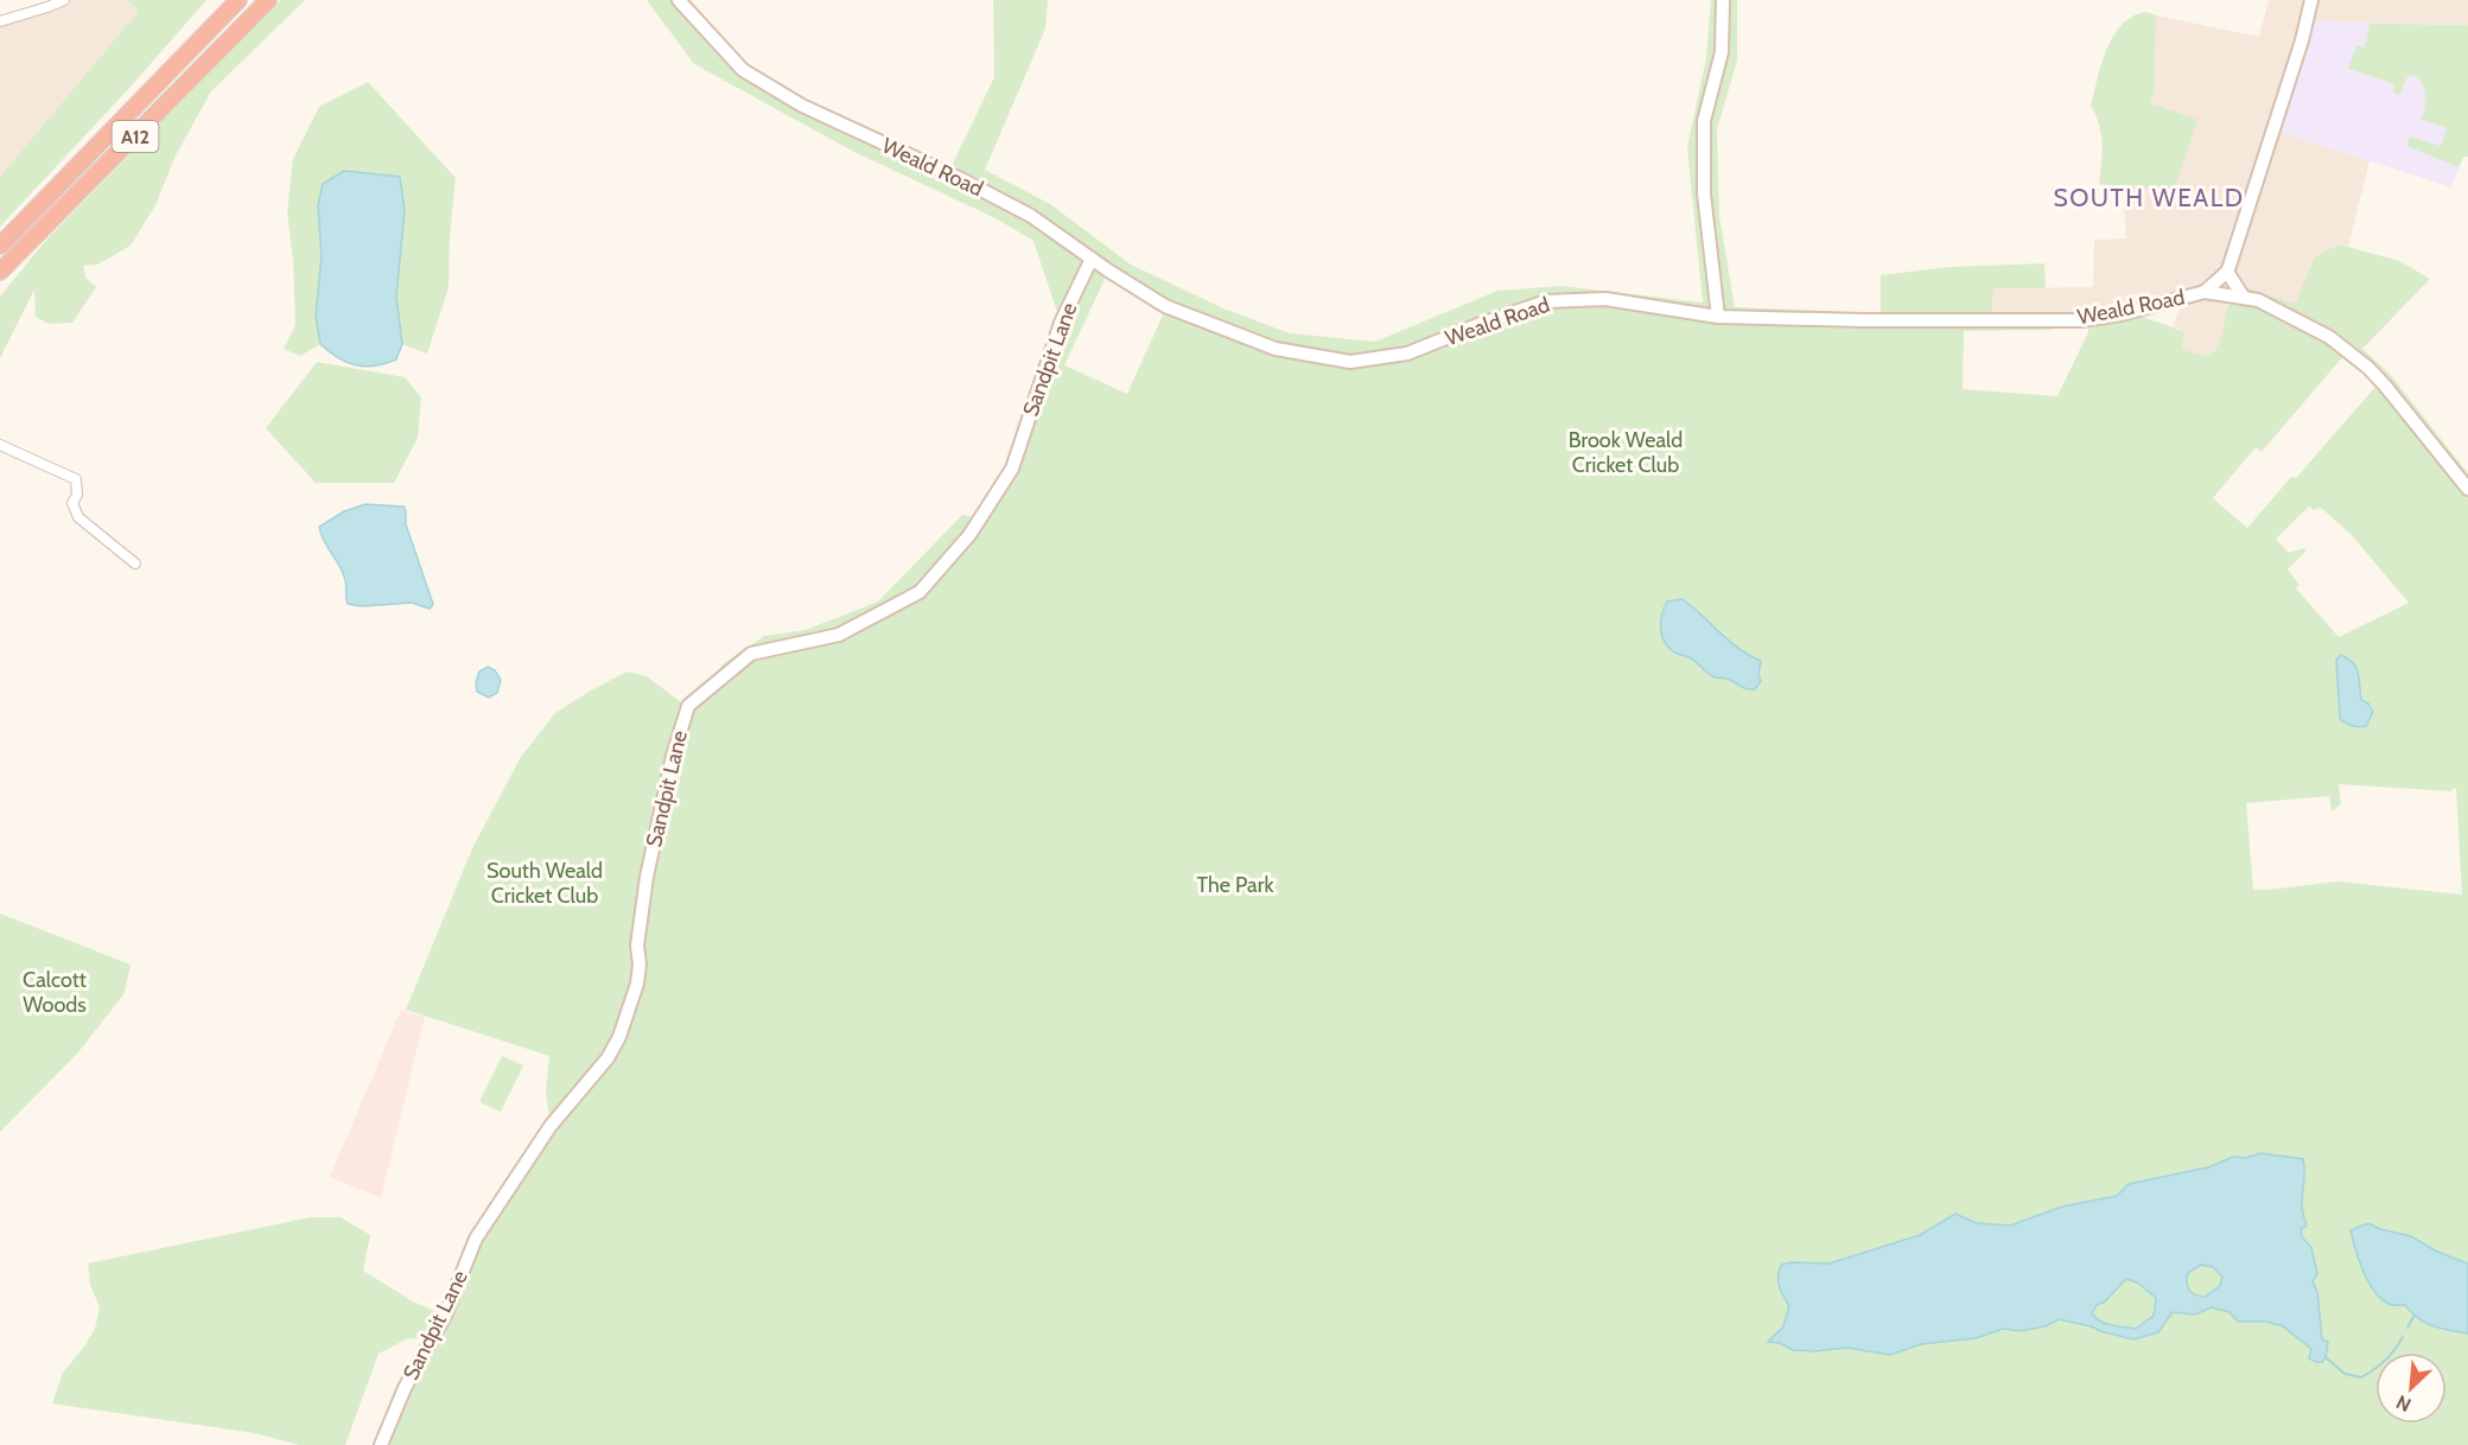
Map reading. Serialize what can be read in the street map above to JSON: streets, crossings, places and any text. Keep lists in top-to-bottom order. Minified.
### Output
{"streets":{"highway":["A12"],"street":["Weald Road","Sandpit Lane"]},"crossings":[["Weald Road","Sandpit Lane"]],"districts":["SOUTH WEALD"],"parks":["Brook Weald Cricket Club","South Weald Cricket Club","The Park","Calcott Woods"],"north":"bottom left"}
